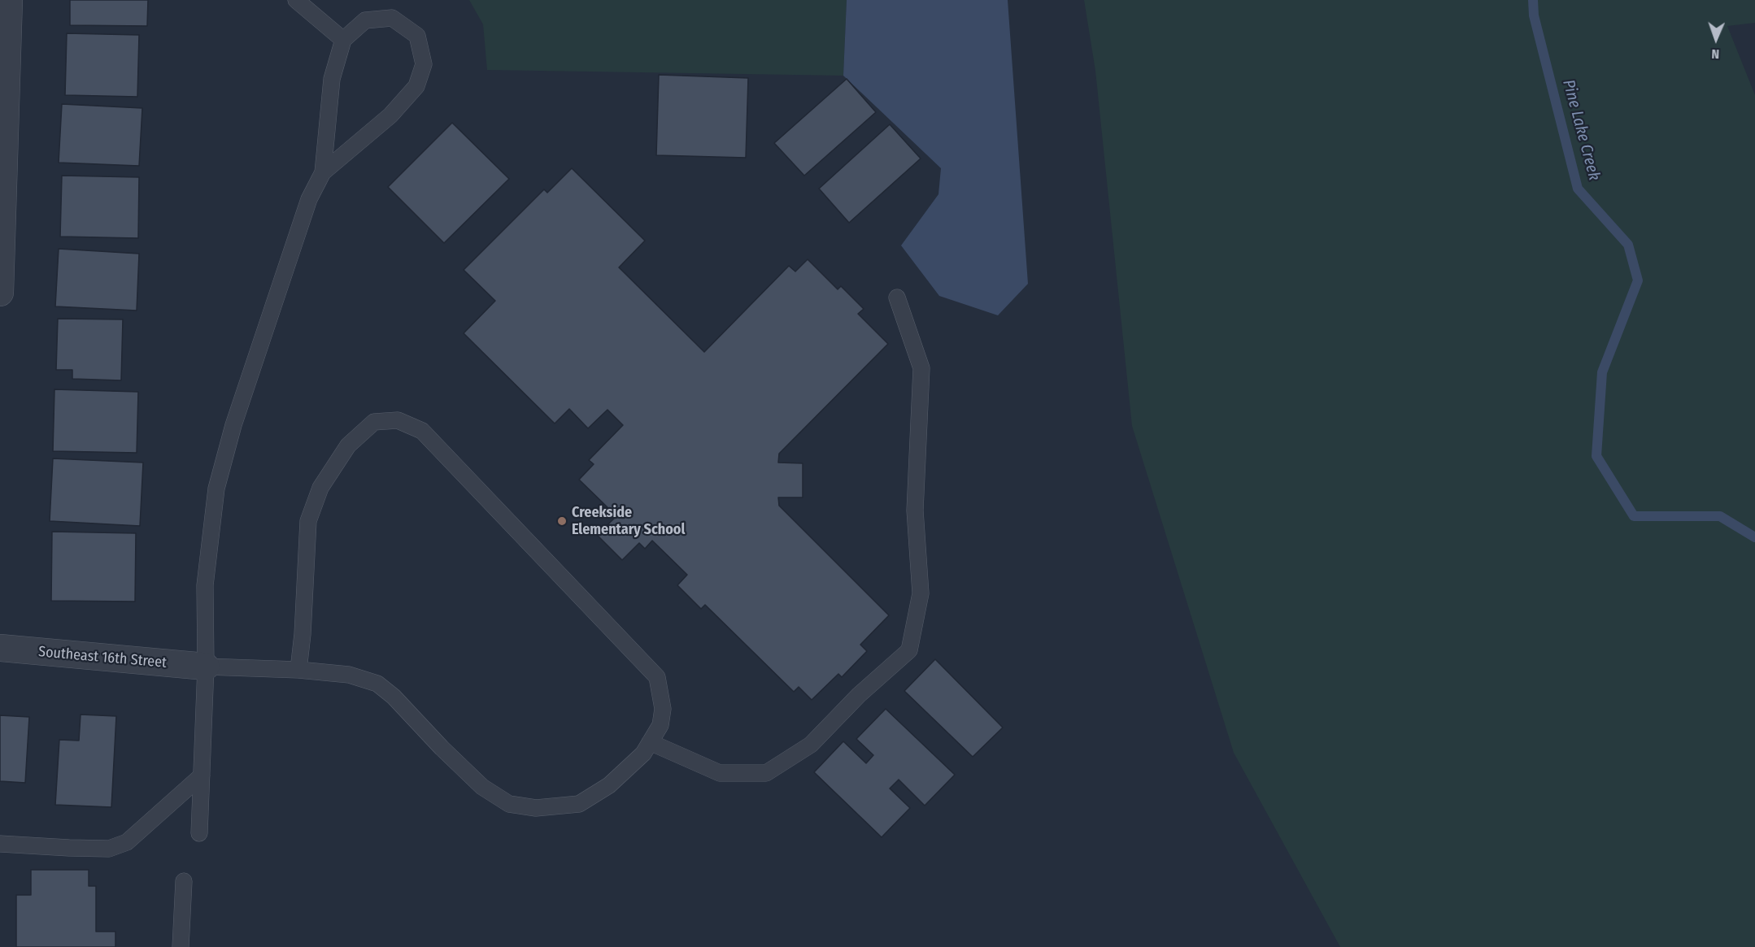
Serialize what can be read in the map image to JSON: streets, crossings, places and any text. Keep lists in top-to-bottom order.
{
  "streets": {
    "street": ["Southeast 16th Street"]
  },
  "water": ["Pine Lake Creek"],
  "places": ["Creekside Elementary School"],
  "north": "bottom"
}
